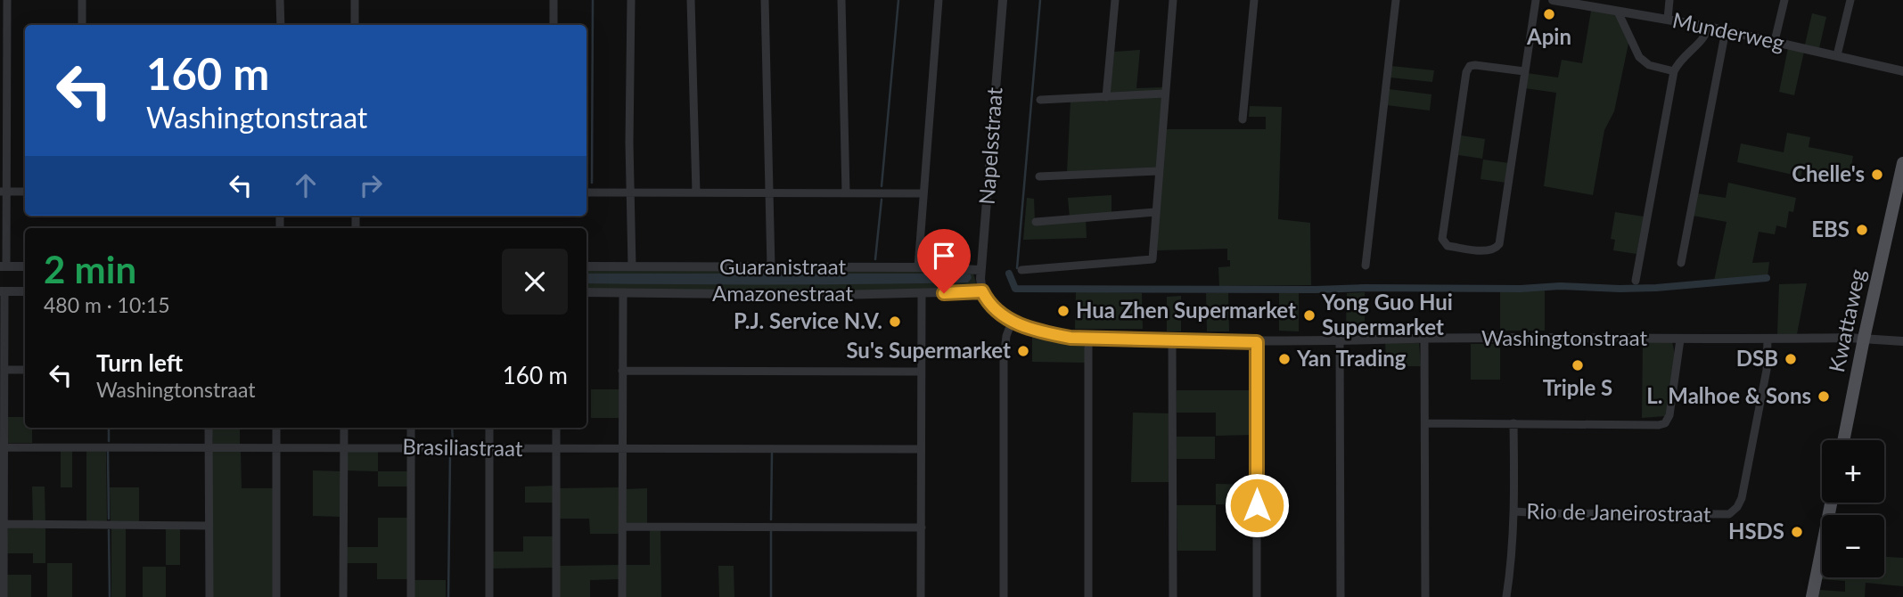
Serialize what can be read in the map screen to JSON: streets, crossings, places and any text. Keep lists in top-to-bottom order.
{
  "streets": {
    "main road": ["Kwattaweg"],
    "street": [
      "Munderweg",
      "Napelsstraat",
      "Guaranistraat",
      "Amazonestraat",
      "Washingtonstraat",
      "Brasiliastraat",
      "Rio de Janeirostraat"
    ]
  },
  "crossings": [
    ["Napelsstraat", "Guaranistraat"],
    ["Napelsstraat", "Amazonestraat"],
    ["Napelsstraat", "Washingtonstraat"],
    ["Amazonestraat", "Washingtonstraat"],
    ["Kwattaweg", "Washingtonstraat"],
    ["Washingtonstraat", "Rio de Janeirostraat"]
  ],
  "places": [
    "Apin",
    "Chelle's",
    "EBS",
    "Hua Zhen Supermarket",
    "Yong Guo Hui Supermarket",
    "P.J. Service N.V.",
    "Su's Supermarket",
    "Yan Trading",
    "DSB",
    "Triple S",
    "L. Malhoe & Sons",
    "HSDS"
  ],
  "page": {
    "turn": ["160 m", "Washingtonstraat"],
    "heading": ["2 min", "480 m · 10:15"],
    "list": [
      {
        "name": "Turn left",
        "note": "Washingtonstraat",
        "value": "160 m"
      }
    ],
    "map_buttons": ["+", "−"]
  }
}
